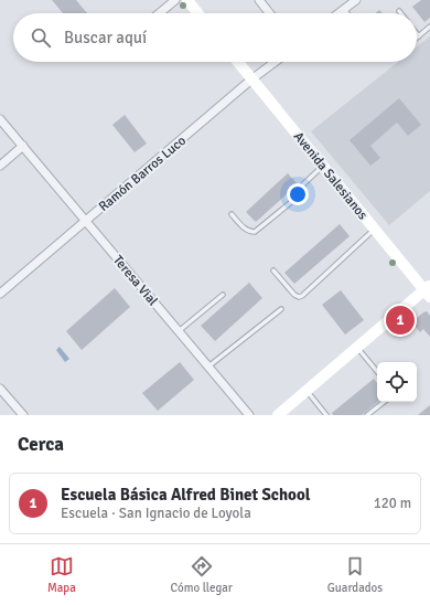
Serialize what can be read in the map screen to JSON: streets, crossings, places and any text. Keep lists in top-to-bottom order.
{
  "streets": {
    "main road": ["Avenida Salesianos"],
    "street": ["Ramón Barros Luco", "Teresa Vial"]
  },
  "crossings": [
    ["Ramón Barros Luco", "Avenida Salesianos"],
    ["Ramón Barros Luco", "Teresa Vial"]
  ],
  "page": {
    "search": "Buscar aquí",
    "pins": "1",
    "heading": "Cerca",
    "list": [
      {
        "mark": "1",
        "name": "Escuela Básica Alfred Binet School",
        "note": "Escuela · San Ignacio de Loyola",
        "value": "120 m"
      }
    ],
    "nav": ["Mapa", "Cómo llegar", "Guardados"]
  }
}
